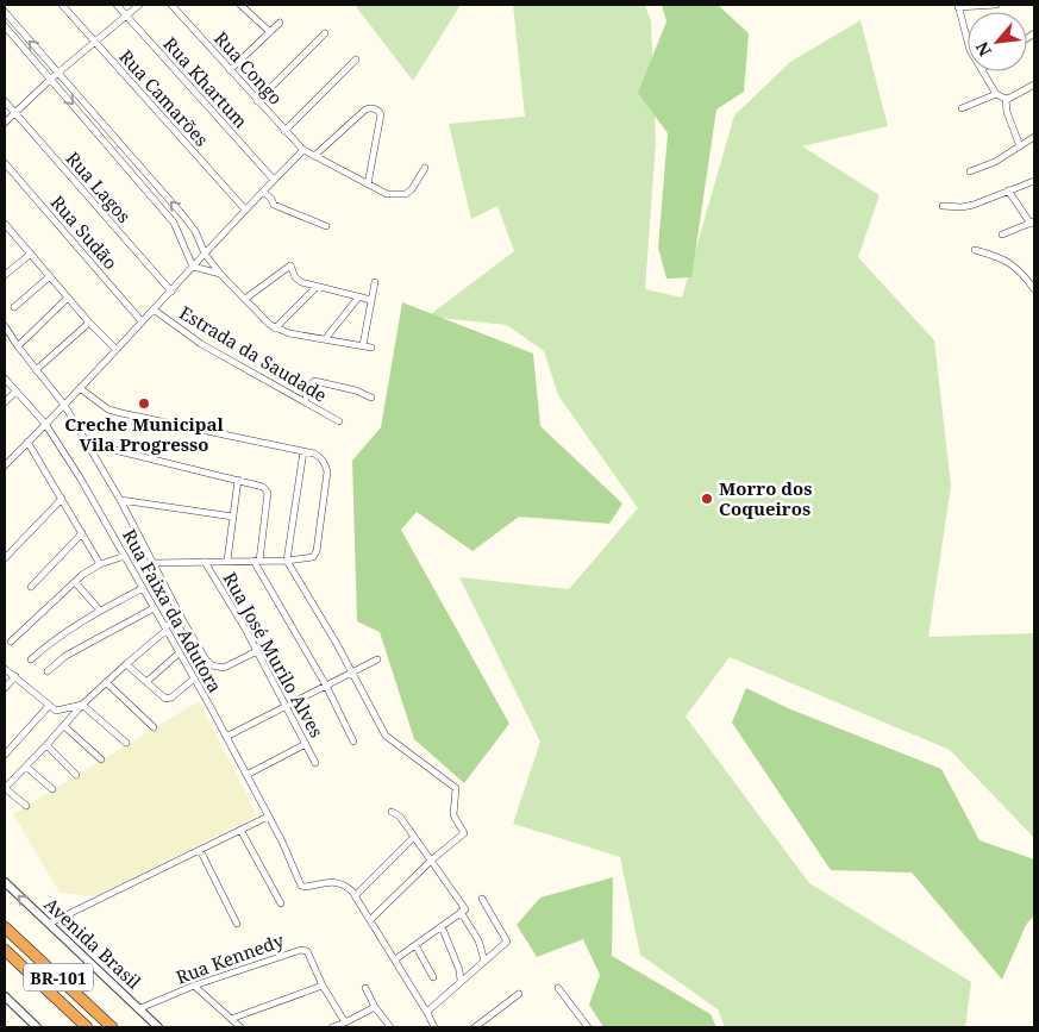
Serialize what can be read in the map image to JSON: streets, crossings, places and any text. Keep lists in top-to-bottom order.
{
  "streets": {
    "highway": ["BR-101"],
    "street": [
      "Rua Congo",
      "Rua Khartum",
      "Rua Camarões",
      "Rua Lagos",
      "Rua Sudão",
      "Estrada da Saudade",
      "Rua Faixa da Adutora",
      "Rua José Murilo Alves",
      "Avenida Brasil",
      "Rua Kennedy"
    ]
  },
  "crossings": [
    ["Rua Faixa da Adutora", "Rua José Murilo Alves"],
    ["Avenida Brasil", "Rua Kennedy"]
  ],
  "places": ["Creche Municipal Vila Progresso", "Morro dos Coqueiros"],
  "north": "bottom left"
}
